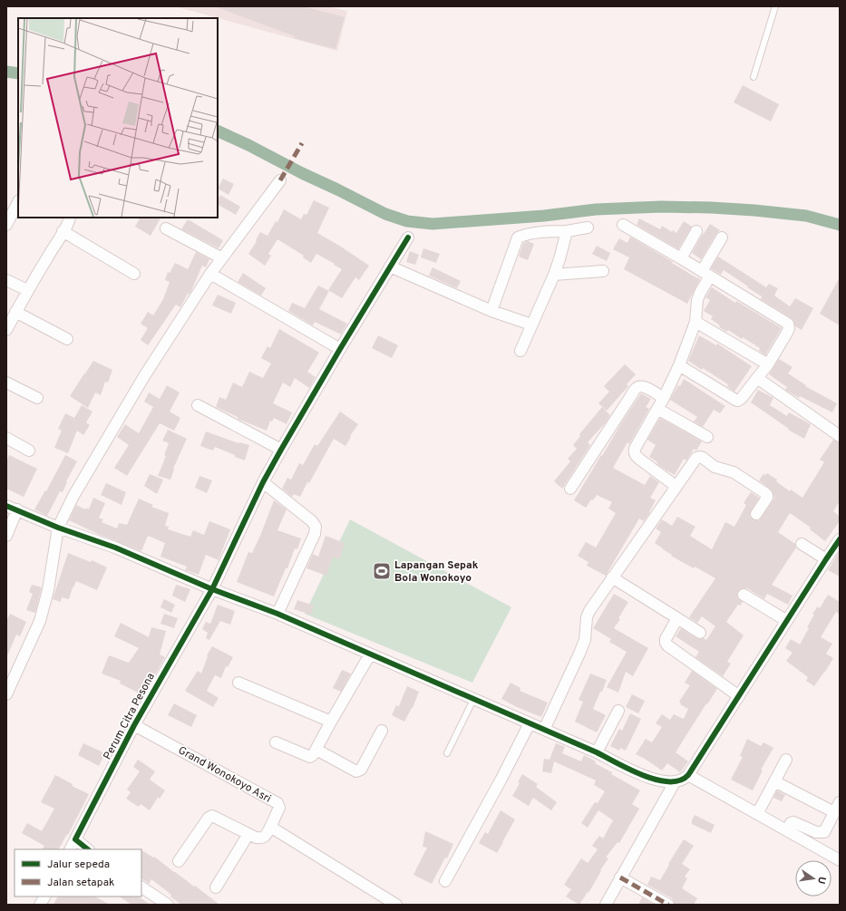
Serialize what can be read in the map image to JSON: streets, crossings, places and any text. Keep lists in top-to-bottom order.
{
  "streets": {
    "street": ["Perum Citra Pesona", "Grand Wonokoyo Asri"]
  },
  "crossings": [
    ["Perum Citra Pesona", "Grand Wonokoyo Asri"]
  ],
  "places": {
    "sports": ["Lapangan Sepak Bola Wonokoyo"]
  },
  "legend": ["Jalur sepeda", "Jalan setapak"],
  "north": "right"
}
